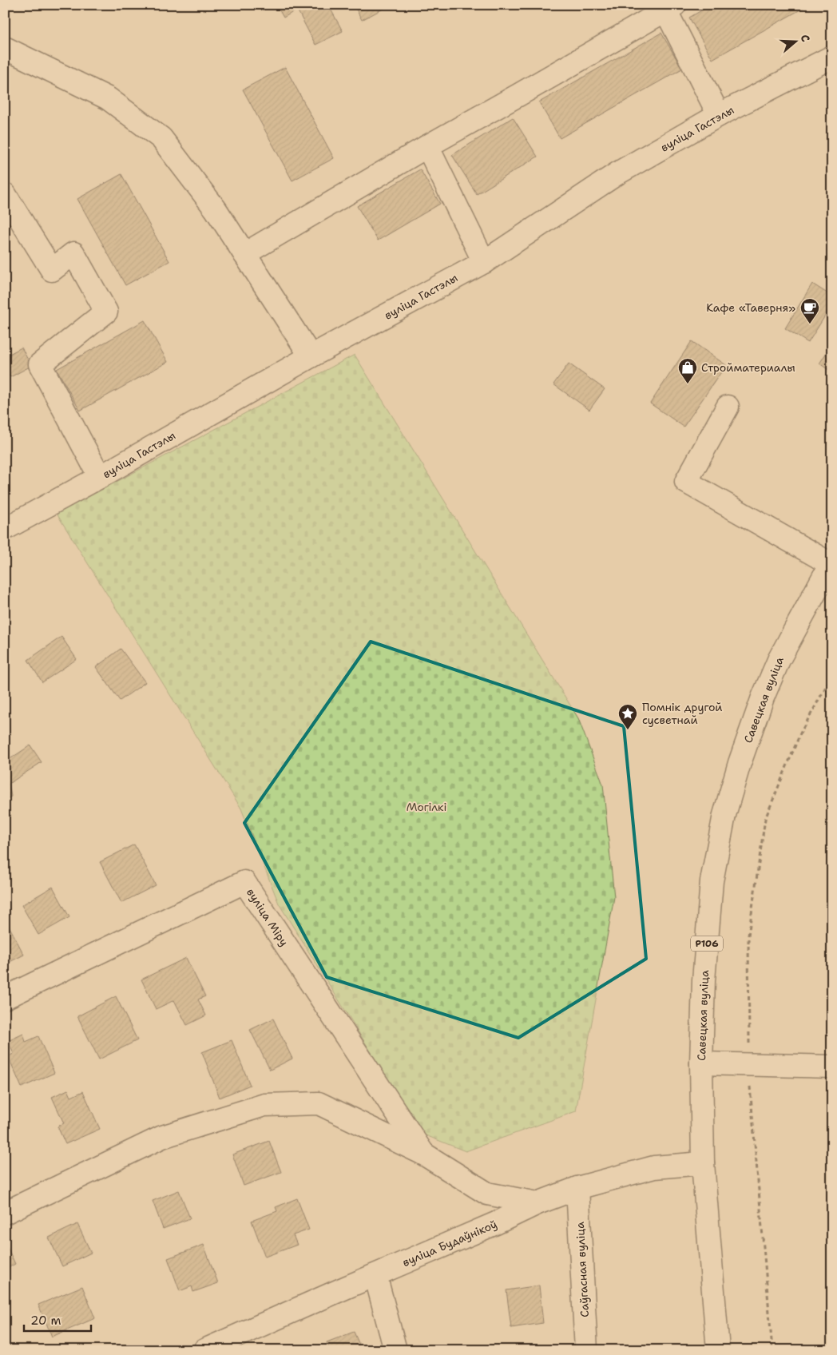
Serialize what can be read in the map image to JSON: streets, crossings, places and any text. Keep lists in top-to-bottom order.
{
  "streets": {
    "street": [
      "вуліца Гастэлы",
      "Савецкая вуліца",
      "вуліца Міру",
      "Р106",
      "вуліца Будаўнікоў",
      "Саўгасная вуліца"
    ]
  },
  "crossings": [
    ["Савецкая вуліца", "вуліца Будаўнікоў"],
    ["вуліца Будаўнікоў", "Саўгасная вуліца"]
  ],
  "parks": ["Могілкі"],
  "places": {
    "cafe": ["Кафе «Таверня»"],
    "shop": ["Стройматериалы"],
    "place": ["Помнік другой сусветнай"]
  },
  "scale_bar": "20 m",
  "north": "right"
}
